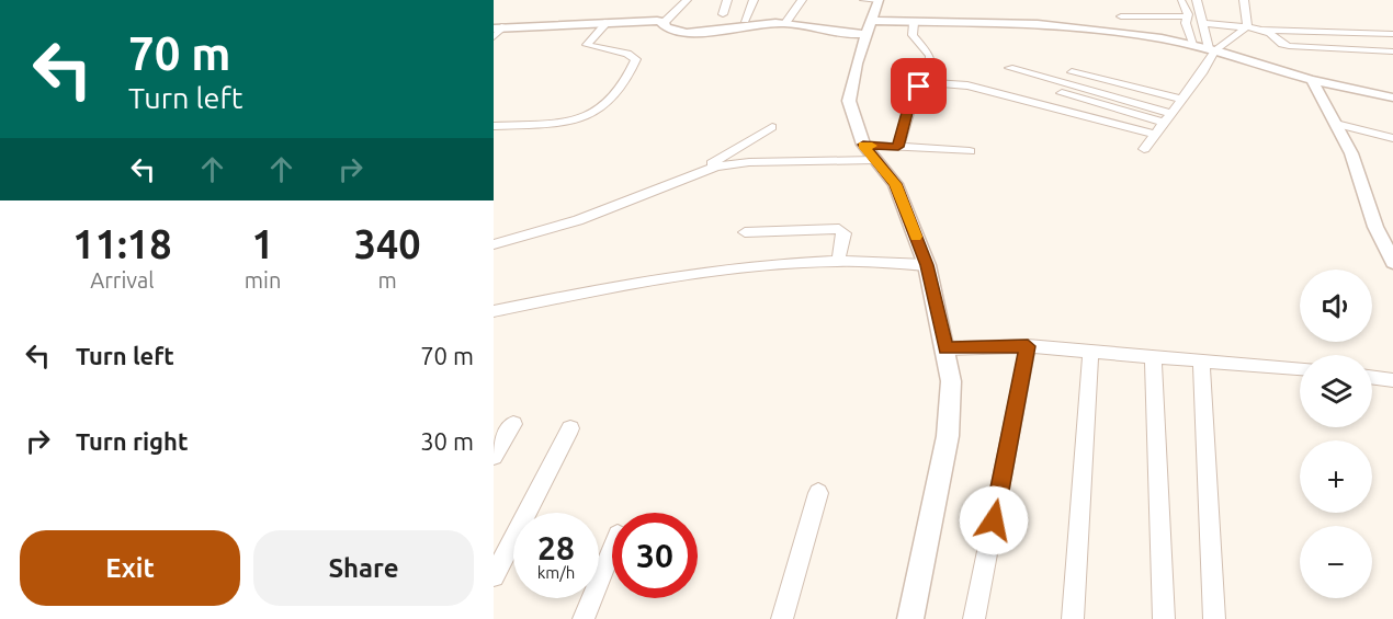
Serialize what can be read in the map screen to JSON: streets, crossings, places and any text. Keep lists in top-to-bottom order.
{
  "page": {
    "turn": ["70 m", "Turn left"],
    "eta": [
      "11:18",
      "Arrival",
      "1",
      "min",
      "340",
      "m"
    ],
    "map_buttons": ["+", "−"],
    "list": [
      {
        "name": "Turn left",
        "value": "70 m"
      },
      {
        "name": "Turn right",
        "value": "30 m"
      }
    ],
    "speed": "28 km/h",
    "limit": "30",
    "buttons": ["Exit", "Share"]
  }
}
